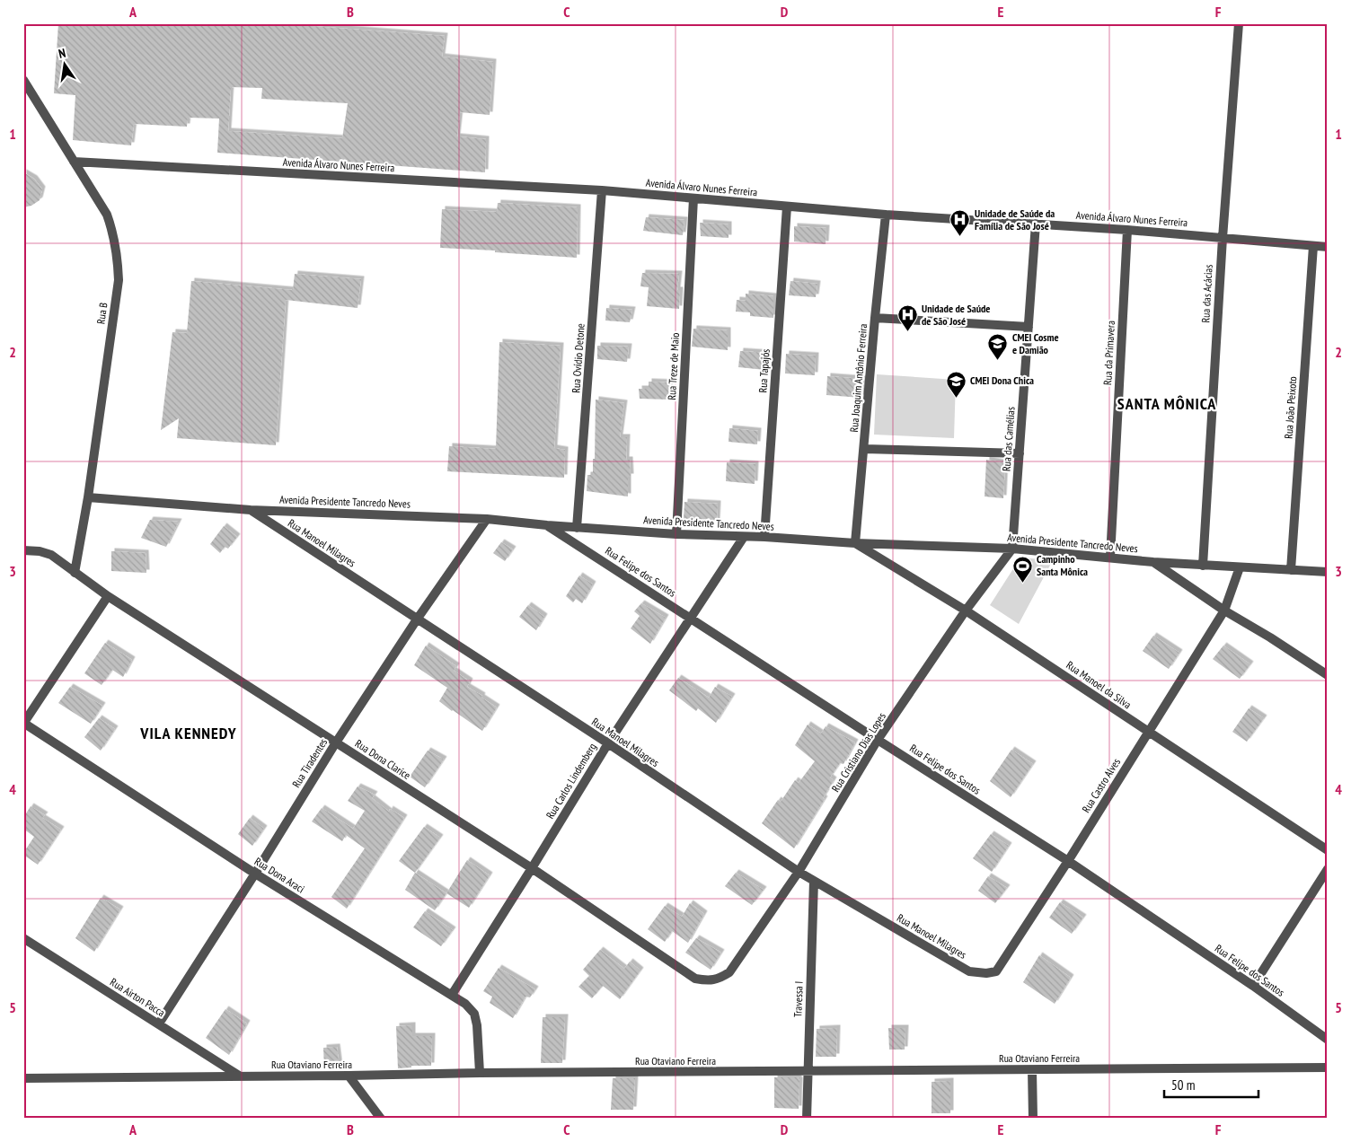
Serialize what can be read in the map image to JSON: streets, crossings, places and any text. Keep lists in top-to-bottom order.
{
  "streets": {
    "street": [
      "Avenida Álvaro Nunes Ferreira",
      "Rua das Acácias",
      "Rua B",
      "Rua da Primavera",
      "Rua Ovídio Detone",
      "Rua Treze de Maio",
      "Rua Tapajós",
      "Rua Joaquim Antônio Ferreira",
      "Rua João Peixoto",
      "Rua das Camélias",
      "Avenida Presidente Tancredo Neves",
      "Rua Manoel Milagres",
      "Rua Felipe dos Santos",
      "Rua Manoel da Silva",
      "Rua Cristiano Dias Lopes",
      "Rua Dona Clarice",
      "Rua Tiradentes",
      "Rua Carlos Lindemberg",
      "Rua Castro Alves",
      "Rua Dona Araci",
      "Rua Airton Pacca",
      "Travessa I",
      "Rua Otaviano Ferreira"
    ]
  },
  "crossings": [
    ["Avenida Álvaro Nunes Ferreira", "Rua das Acácias"],
    ["Avenida Álvaro Nunes Ferreira", "Rua B"],
    ["Avenida Álvaro Nunes Ferreira", "Rua da Primavera"],
    ["Avenida Álvaro Nunes Ferreira", "Rua Ovídio Detone"],
    ["Avenida Álvaro Nunes Ferreira", "Rua Treze de Maio"],
    ["Avenida Álvaro Nunes Ferreira", "Rua Tapajós"],
    ["Avenida Álvaro Nunes Ferreira", "Rua Joaquim Antônio Ferreira"],
    ["Avenida Álvaro Nunes Ferreira", "Rua João Peixoto"],
    ["Avenida Álvaro Nunes Ferreira", "Rua das Camélias"],
    ["Rua das Acácias", "Avenida Presidente Tancredo Neves"],
    ["Rua B", "Avenida Presidente Tancredo Neves"],
    ["Rua B", "Rua Dona Clarice"],
    ["Rua da Primavera", "Avenida Presidente Tancredo Neves"],
    ["Rua Ovídio Detone", "Avenida Presidente Tancredo Neves"],
    ["Rua Treze de Maio", "Avenida Presidente Tancredo Neves"],
    ["Rua Tapajós", "Avenida Presidente Tancredo Neves"],
    ["Rua Joaquim Antônio Ferreira", "Avenida Presidente Tancredo Neves"],
    ["Rua Joaquim Antônio Ferreira", "Rua Manoel da Silva"],
    ["Rua João Peixoto", "Avenida Presidente Tancredo Neves"],
    ["Rua das Camélias", "Avenida Presidente Tancredo Neves"],
    ["Rua das Camélias", "Rua Cristiano Dias Lopes"],
    ["Avenida Presidente Tancredo Neves", "Rua Manoel Milagres"],
    ["Avenida Presidente Tancredo Neves", "Rua Felipe dos Santos"],
    ["Avenida Presidente Tancredo Neves", "Rua Manoel da Silva"],
    ["Avenida Presidente Tancredo Neves", "Rua Cristiano Dias Lopes"],
    ["Avenida Presidente Tancredo Neves", "Rua Tiradentes"],
    ["Avenida Presidente Tancredo Neves", "Rua Carlos Lindemberg"],
    ["Avenida Presidente Tancredo Neves", "Rua Castro Alves"],
    ["Rua Manoel Milagres", "Rua Cristiano Dias Lopes"],
    ["Rua Manoel Milagres", "Rua Tiradentes"],
    ["Rua Manoel Milagres", "Rua Carlos Lindemberg"],
    ["Rua Manoel Milagres", "Rua Castro Alves"],
    ["Rua Manoel Milagres", "Travessa I"],
    ["Rua Felipe dos Santos", "Rua Cristiano Dias Lopes"],
    ["Rua Felipe dos Santos", "Rua Carlos Lindemberg"],
    ["Rua Felipe dos Santos", "Rua Castro Alves"],
    ["Rua Manoel da Silva", "Rua Cristiano Dias Lopes"],
    ["Rua Manoel da Silva", "Rua Castro Alves"],
    ["Rua Cristiano Dias Lopes", "Rua Dona Clarice"],
    ["Rua Dona Clarice", "Rua Tiradentes"],
    ["Rua Dona Clarice", "Rua Carlos Lindemberg"],
    ["Rua Tiradentes", "Rua Dona Araci"],
    ["Rua Tiradentes", "Rua Airton Pacca"],
    ["Rua Carlos Lindemberg", "Rua Dona Araci"],
    ["Rua Dona Araci", "Rua Otaviano Ferreira"],
    ["Rua Airton Pacca", "Rua Otaviano Ferreira"],
    ["Travessa I", "Rua Otaviano Ferreira"]
  ],
  "districts": ["SANTA MÔNICA", "VILA KENNEDY"],
  "places": {
    "hospital": ["Unidade de Saúde da Família de São José", "Unidade de Saúde de São José"],
    "school or university": ["CMEI Cosme e Damião", "CMEI Dona Chica"],
    "sports": ["Campinho Santa Mônica"]
  },
  "scale_bar": "50 m",
  "north": "top",
  "grid": {
    "columns": [
      "A",
      "B",
      "C",
      "D",
      "E",
      "F"
    ],
    "rows": [
      "1",
      "2",
      "3",
      "4",
      "5"
    ]
  }
}
